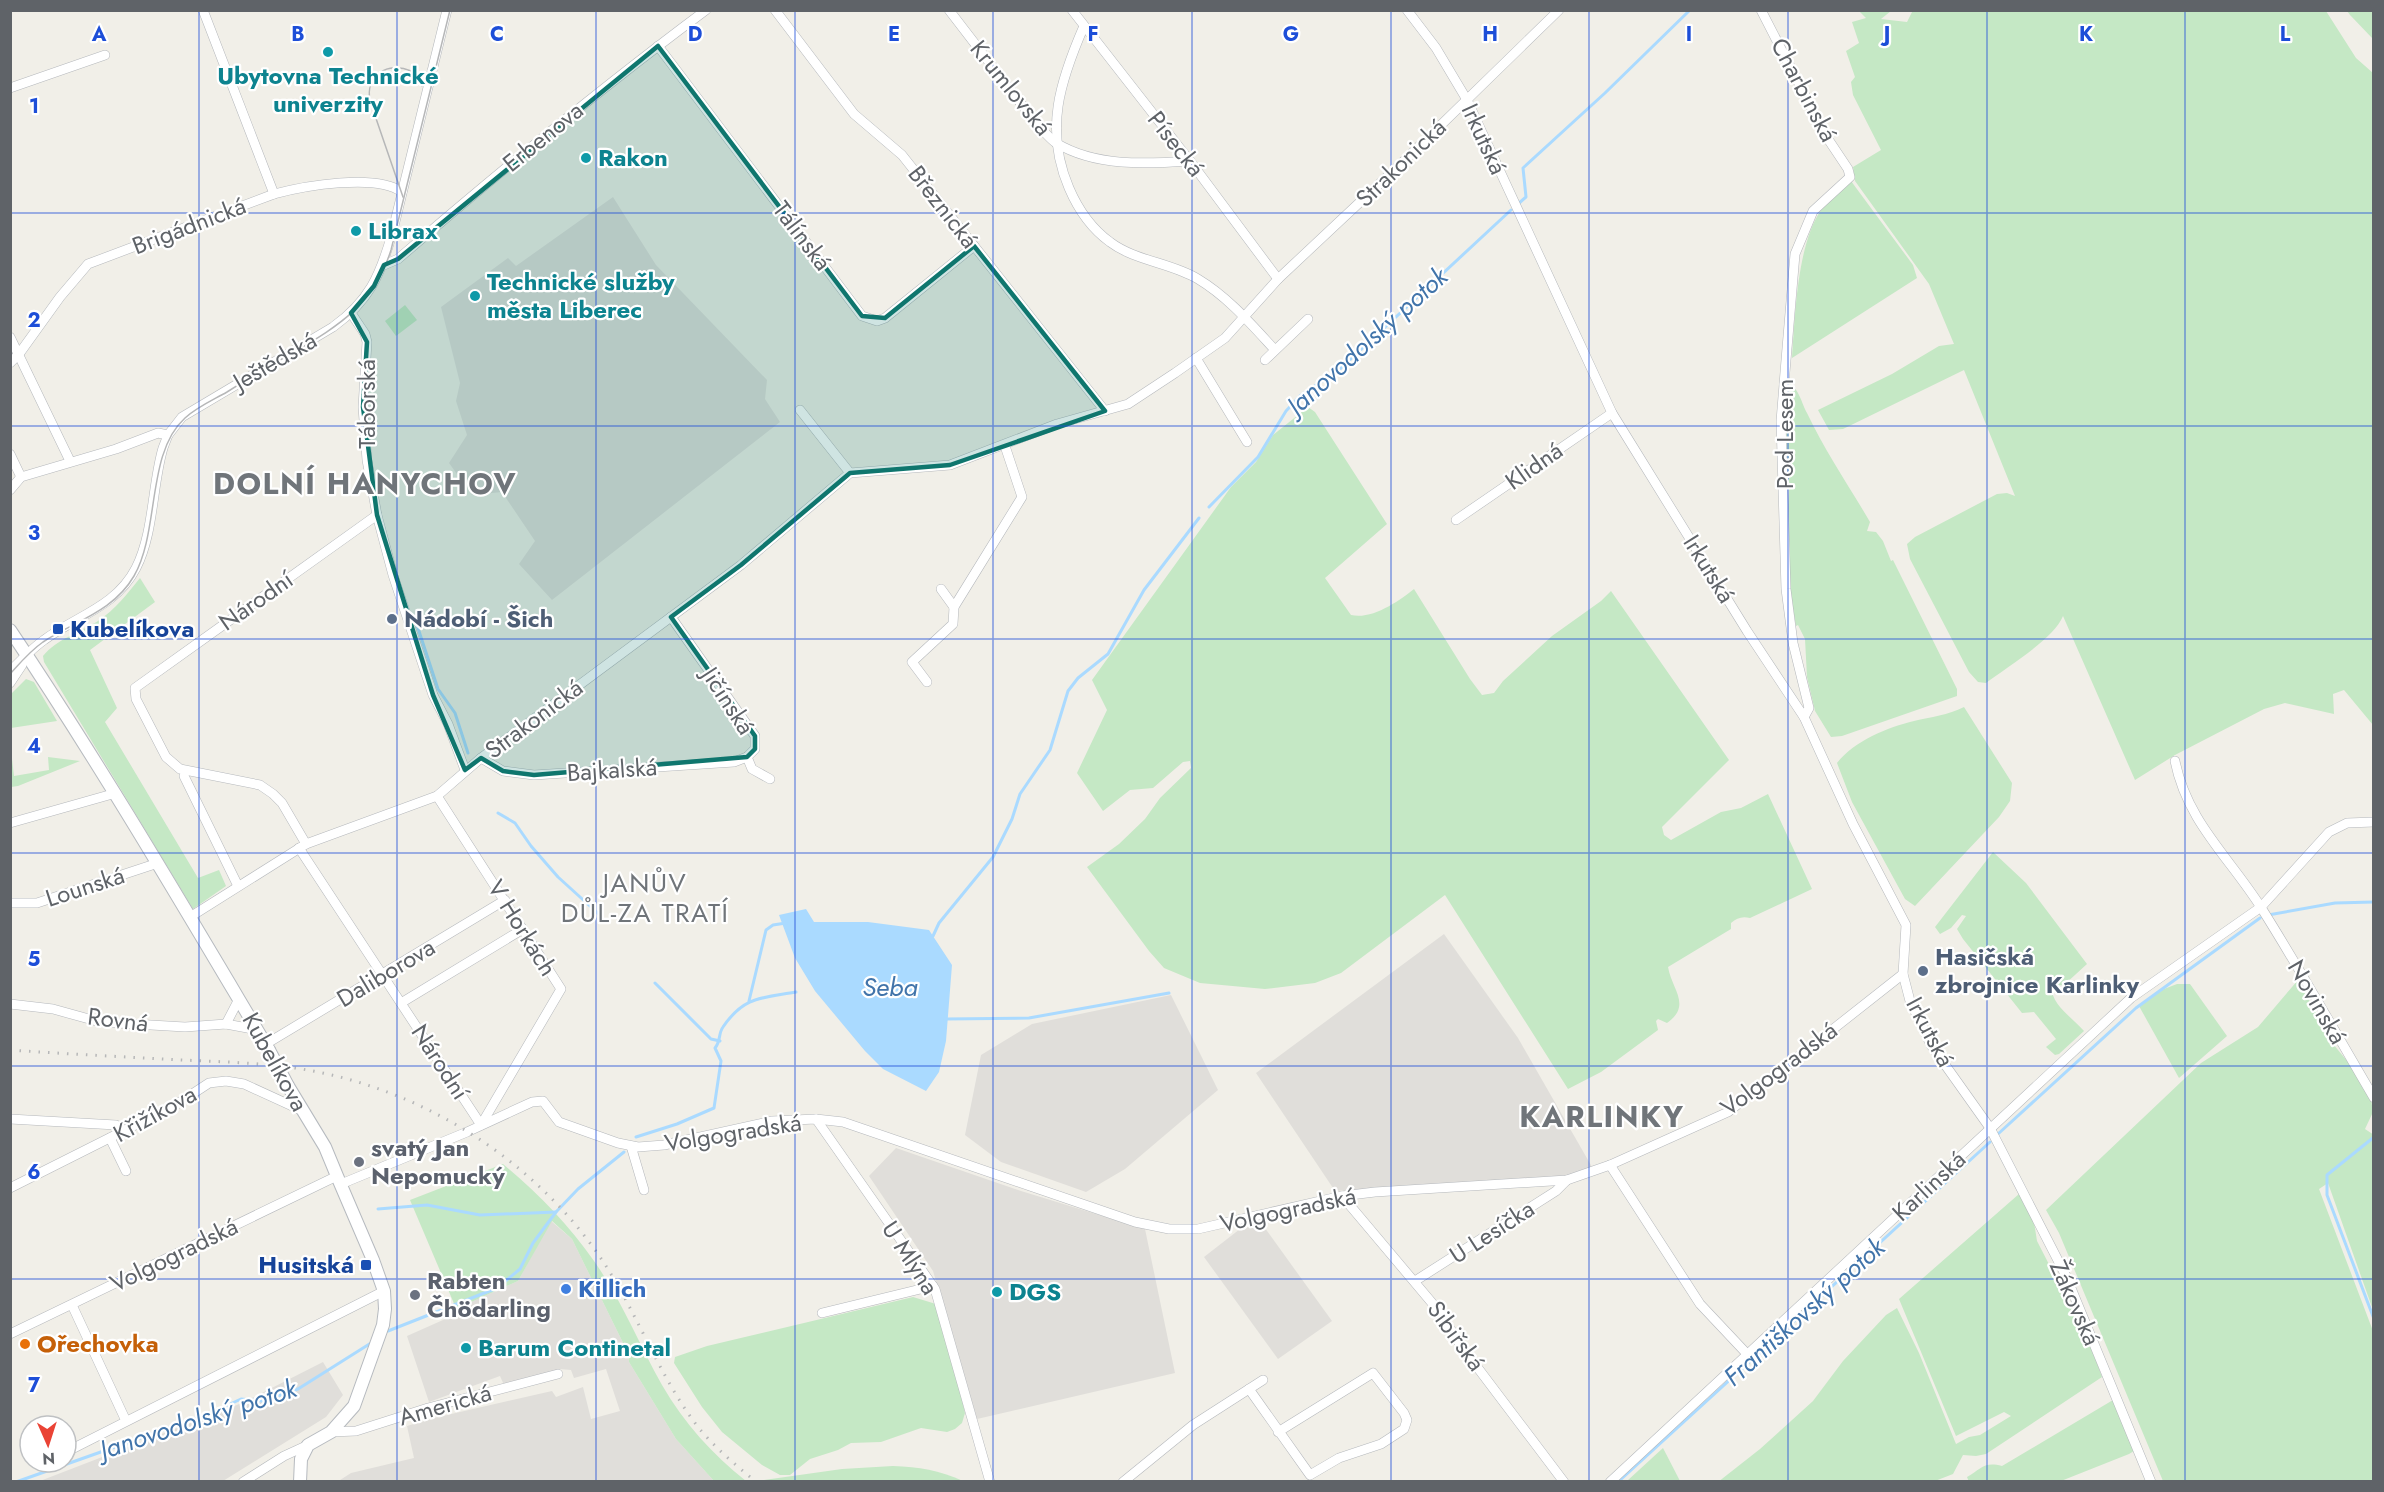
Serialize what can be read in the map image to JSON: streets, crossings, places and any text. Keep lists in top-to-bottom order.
{
  "streets": {
    "street": [
      "Krumlovská",
      "Charbinská",
      "Erbenova",
      "Irkutská",
      "Písecká",
      "Strakonická",
      "Březnická",
      "Brigádnická",
      "Tálínská",
      "Ještědská",
      "Táborská",
      "Pod Lesem",
      "Klidná",
      "Národní",
      "Jičínská",
      "Bajkalská",
      "Lounská",
      "V Horkách",
      "Daliborova",
      "Novinská",
      "Rovná",
      "Kubelíkova",
      "Volgogradská",
      "Křižíkova",
      "Karlinská",
      "U Lesíčka",
      "U Mlýna",
      "Žákovská",
      "Sibiřská",
      "Americká"
    ]
  },
  "crossings": [
    ["Krumlovská", "Písecká"],
    ["Charbinská", "Pod Lesem"],
    ["Erbenova", "Tálínská"],
    ["Erbenova", "Ještědská"],
    ["Irkutská", "Strakonická"],
    ["Irkutská", "Pod Lesem"],
    ["Irkutská", "Klidná"],
    ["Irkutská", "Volgogradská"],
    ["Irkutská", "Karlinská"],
    ["Irkutská", "Žákovská"],
    ["Písecká", "Strakonická"],
    ["Strakonická", "Březnická"],
    ["Strakonická", "Táborská"],
    ["Strakonická", "Národní"],
    ["Strakonická", "Jičínská"],
    ["Strakonická", "Bajkalská"],
    ["Strakonická", "V Horkách"],
    ["Strakonická", "Kubelíkova"],
    ["Březnická", "Tálínská"],
    ["Brigádnická", "Ještědská"],
    ["Ještědská", "Táborská"],
    ["Ještědská", "Kubelíkova"],
    ["Táborská", "Národní"],
    ["Národní", "V Horkách"],
    ["Národní", "Daliborova"],
    ["Národní", "Volgogradská"],
    ["Jičínská", "Bajkalská"],
    ["Lounská", "Kubelíkova"],
    ["V Horkách", "Daliborova"],
    ["V Horkách", "Volgogradská"],
    ["Daliborova", "Kubelíkova"],
    ["Novinská", "Karlinská"],
    ["Rovná", "Kubelíkova"],
    ["Kubelíkova", "Volgogradská"],
    ["Kubelíkova", "Křižíkova"],
    ["Kubelíkova", "Americká"],
    ["Volgogradská", "U Lesíčka"],
    ["Volgogradská", "U Mlýna"],
    ["Volgogradská", "Sibiřská"],
    ["Karlinská", "Žákovská"],
    ["U Lesíčka", "Sibiřská"]
  ],
  "districts": ["DOLNÍ HANYCHOV", "JANŮV DŮL-ZA TRATÍ", "KARLINKY"],
  "water": ["Janovodolský potok", "Seba", "Františkovský potok"],
  "places": {
    "other": [
      "Ubytovna Technické univerzity",
      "Rakon",
      "Librax",
      "Technické služby města Liberec",
      "Nádobí - Šich",
      "Hasičská zbrojnice Karlinky",
      "svatý Jan Nepomucký",
      "Killich",
      "DGS",
      "Rabten Čhödarling",
      "Ořechovka",
      "Barum Continetal"
    ],
    "transit": ["Kubelíkova", "Husitská"]
  },
  "north": "bottom",
  "grid": {
    "columns": [
      "A",
      "B",
      "C",
      "D",
      "E",
      "F",
      "G",
      "H",
      "I",
      "J",
      "K",
      "L"
    ],
    "rows": [
      "1",
      "2",
      "3",
      "4",
      "5",
      "6",
      "7"
    ]
  }
}
